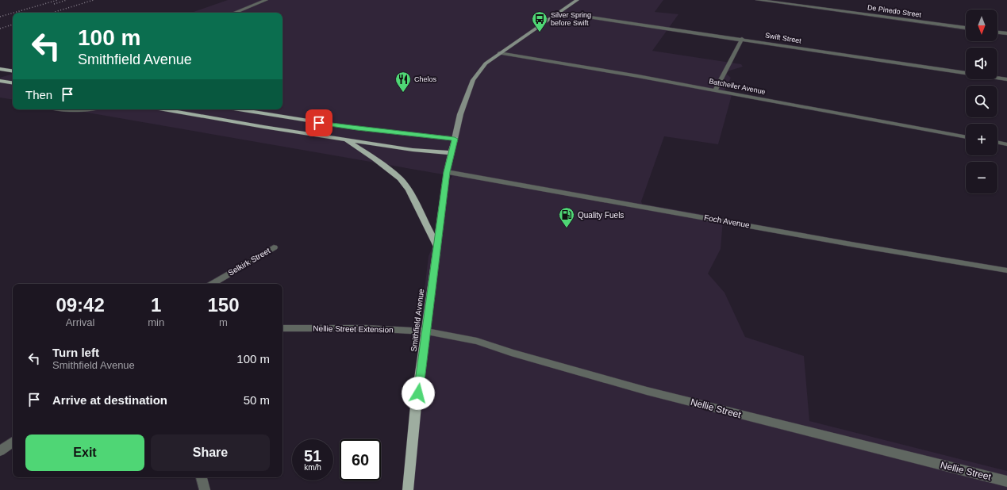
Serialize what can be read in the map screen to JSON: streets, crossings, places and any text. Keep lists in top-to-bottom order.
{
  "streets": {
    "main road": ["Smithfield Avenue"],
    "street": [
      "De Pinedo Street",
      "Swift Street",
      "Batcheller Avenue",
      "Foch Avenue",
      "Selkirk Street",
      "Nellie Street Extension",
      "Nellie Street"
    ]
  },
  "crossings": [
    ["Foch Avenue", "Smithfield Avenue"],
    ["Smithfield Avenue", "Nellie Street Extension"],
    ["Smithfield Avenue", "Nellie Street"],
    ["Nellie Street Extension", "Nellie Street"]
  ],
  "places": {
    "bus stop": ["Silver Spring before Swift"],
    "restaurant": ["Chelos"],
    "fuel station": ["Quality Fuels"]
  },
  "north": "bottom",
  "page": {
    "map_buttons": ["+", "−"],
    "turn": ["100 m", "Smithfield Avenue"],
    "then": "Then",
    "eta": [
      "09:42",
      "Arrival",
      "1",
      "min",
      "150",
      "m"
    ],
    "list": [
      {
        "name": "Turn left",
        "note": "Smithfield Avenue",
        "value": "100 m"
      },
      {
        "name": "Arrive at destination",
        "value": "50 m"
      }
    ],
    "buttons": ["Exit", "Share"],
    "speed": "51 km/h",
    "limit": "60"
  }
}
